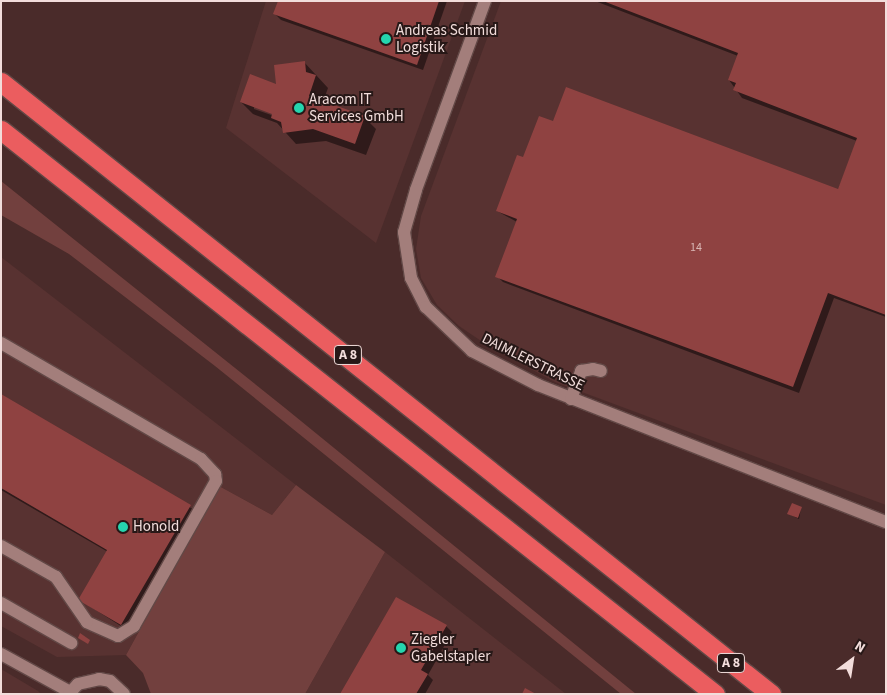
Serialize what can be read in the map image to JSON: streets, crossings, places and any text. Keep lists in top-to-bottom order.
{
  "streets": {
    "highway": ["A 8"],
    "street": ["DAIMLERSTRASSE"]
  },
  "places": [
    "Andreas Schmid Logistik",
    "Aracom IT Services GmbH",
    "Honold",
    "Ziegler Gabelstapler"
  ],
  "house_numbers": ["14"],
  "north": "top right"
}
